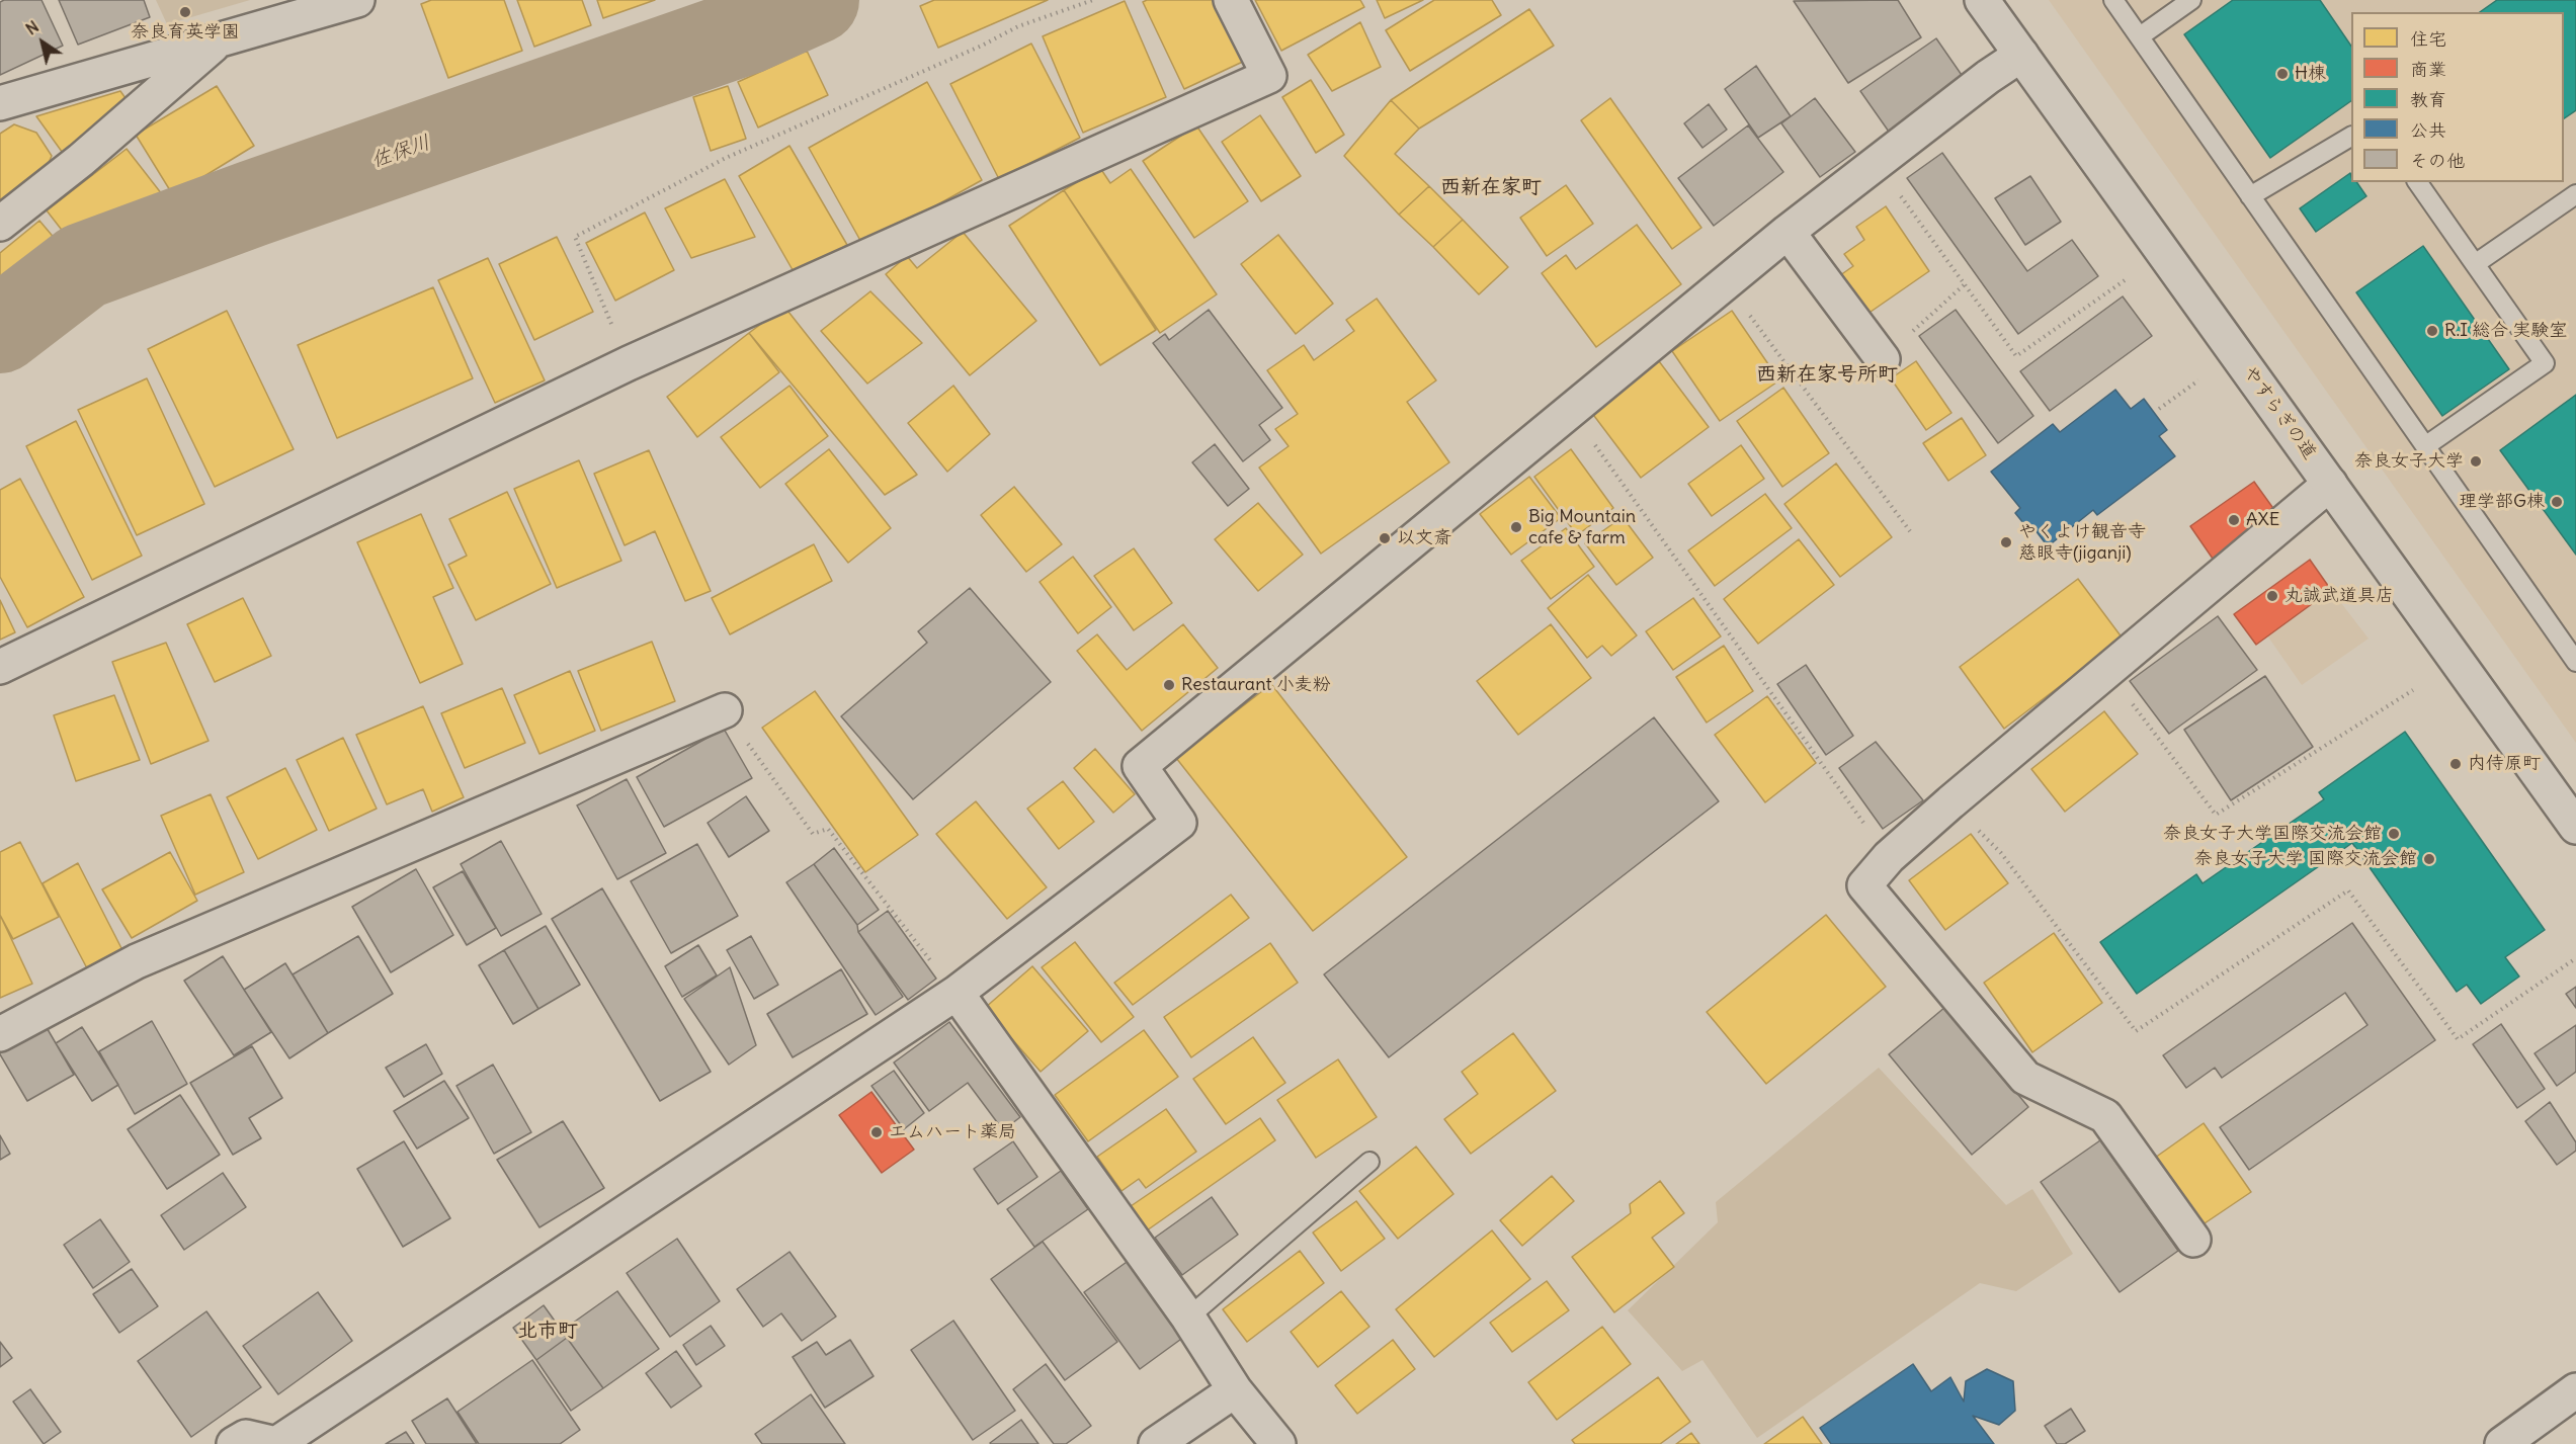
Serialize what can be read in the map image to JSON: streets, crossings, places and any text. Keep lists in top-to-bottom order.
{
  "streets": {
    "street": ["やすらぎの道"]
  },
  "districts": ["西新在家町", "西新在家号所町", "北市町"],
  "water": ["佐保川"],
  "places": [
    "奈良育英学園",
    "H棟",
    "R.I 総合 実験室",
    "奈良女子大学",
    "理学部G棟",
    "AXE",
    "Big Mountain cafe & farm",
    "以文斎",
    "やくよけ観音寺 慈眼寺(jiganji)",
    "丸誠武道具店",
    "Restaurant 小麦粉",
    "内侍原町",
    "奈良女子大学国際交流会館",
    "奈良女子大学 国際交流会館",
    "エムハート薬局"
  ],
  "legend": [
    "住宅",
    "商業",
    "教育",
    "公共",
    "その他"
  ],
  "north": "top left"
}
